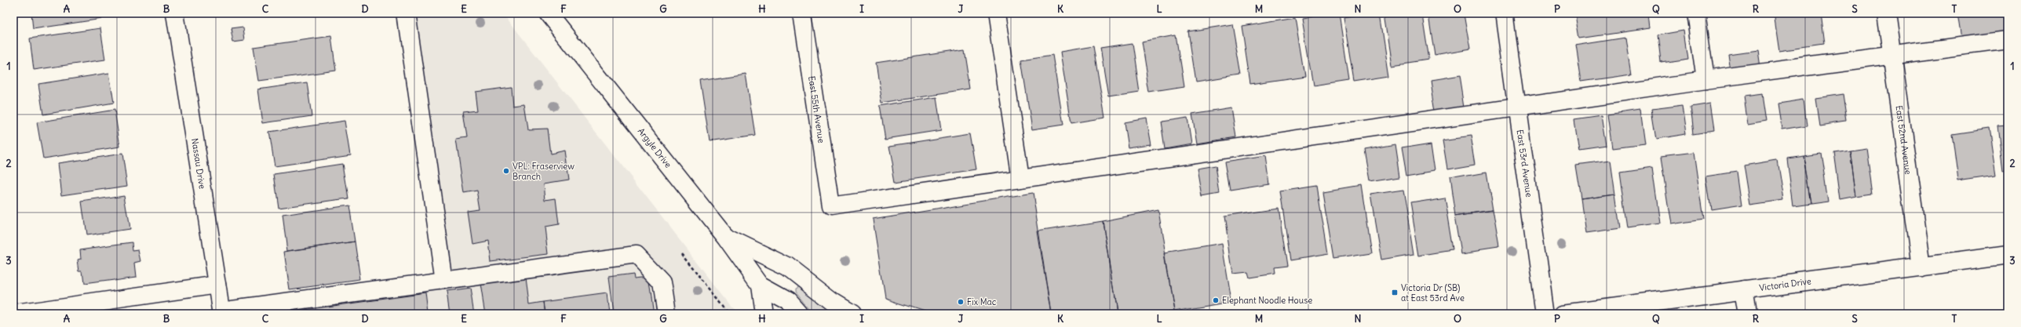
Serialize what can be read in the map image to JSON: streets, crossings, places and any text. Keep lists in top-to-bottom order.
{
  "streets": {
    "street": [
      "East 55th Avenue",
      "East 52nd Avenue",
      "Argyle Drive",
      "Nassau Drive",
      "East 53rd Avenue",
      "Victoria Drive"
    ]
  },
  "crossings": [
    ["East 52nd Avenue", "Victoria Drive"]
  ],
  "places": {
    "other": ["VPL: Fraserview Branch", "Elephant Noodle House", "Fix Mac"],
    "transit": ["Victoria Dr (SB) at East 53rd Ave"]
  },
  "grid": {
    "columns": [
      "A",
      "B",
      "C",
      "D",
      "E",
      "F",
      "G",
      "H",
      "I",
      "J",
      "K",
      "L",
      "M",
      "N",
      "O",
      "P",
      "Q",
      "R",
      "S",
      "T"
    ],
    "rows": ["1", "2", "3"]
  }
}
